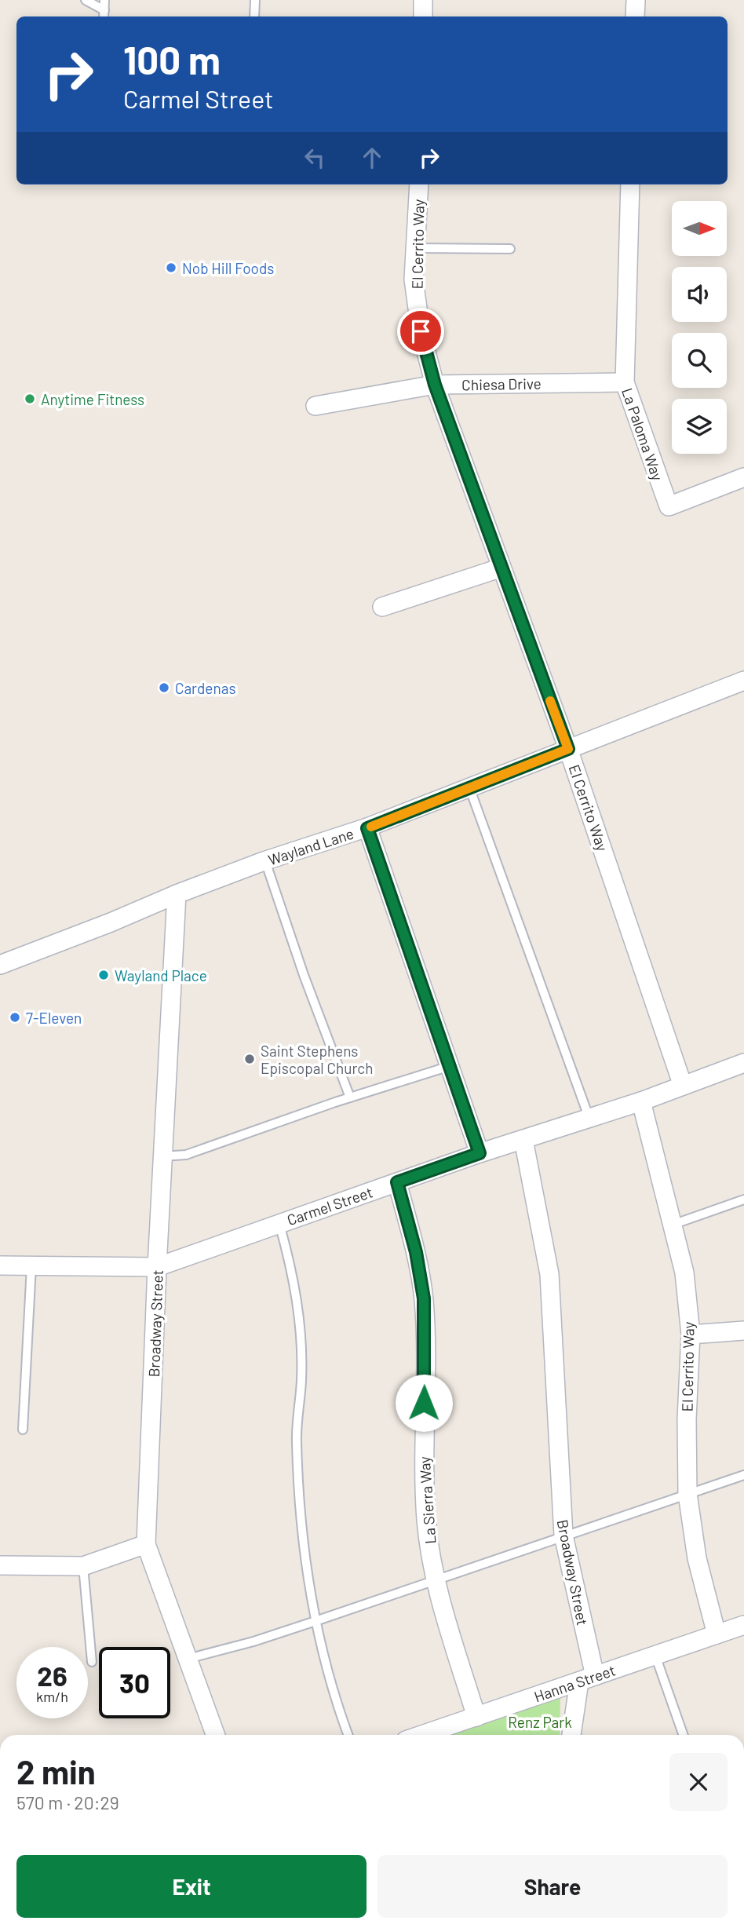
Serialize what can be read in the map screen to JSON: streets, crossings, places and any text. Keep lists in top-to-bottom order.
{
  "streets": {
    "street": [
      "El Cerrito Way",
      "Chiesa Drive",
      "La Paloma Way",
      "Wayland Lane",
      "Carmel Street",
      "Broadway Street",
      "La Sierra Way",
      "Hanna Street"
    ]
  },
  "crossings": [
    ["El Cerrito Way", "Chiesa Drive"],
    ["El Cerrito Way", "Wayland Lane"],
    ["El Cerrito Way", "Carmel Street"],
    ["El Cerrito Way", "Hanna Street"],
    ["Chiesa Drive", "La Paloma Way"],
    ["Wayland Lane", "Broadway Street"],
    ["Carmel Street", "Broadway Street"],
    ["Carmel Street", "La Sierra Way"],
    ["Broadway Street", "Hanna Street"],
    ["La Sierra Way", "Hanna Street"]
  ],
  "parks": ["Renz Park"],
  "places": [
    "Nob Hill Foods",
    "Anytime Fitness",
    "Cardenas",
    "Wayland Place",
    "7-Eleven",
    "Saint Stephens Episcopal Church"
  ],
  "north": "right",
  "page": {
    "turn": ["100 m", "Carmel Street"],
    "speed": "26 km/h",
    "limit": "30",
    "heading": ["2 min", "570 m · 20:29"],
    "buttons": ["Exit", "Share"]
  }
}
